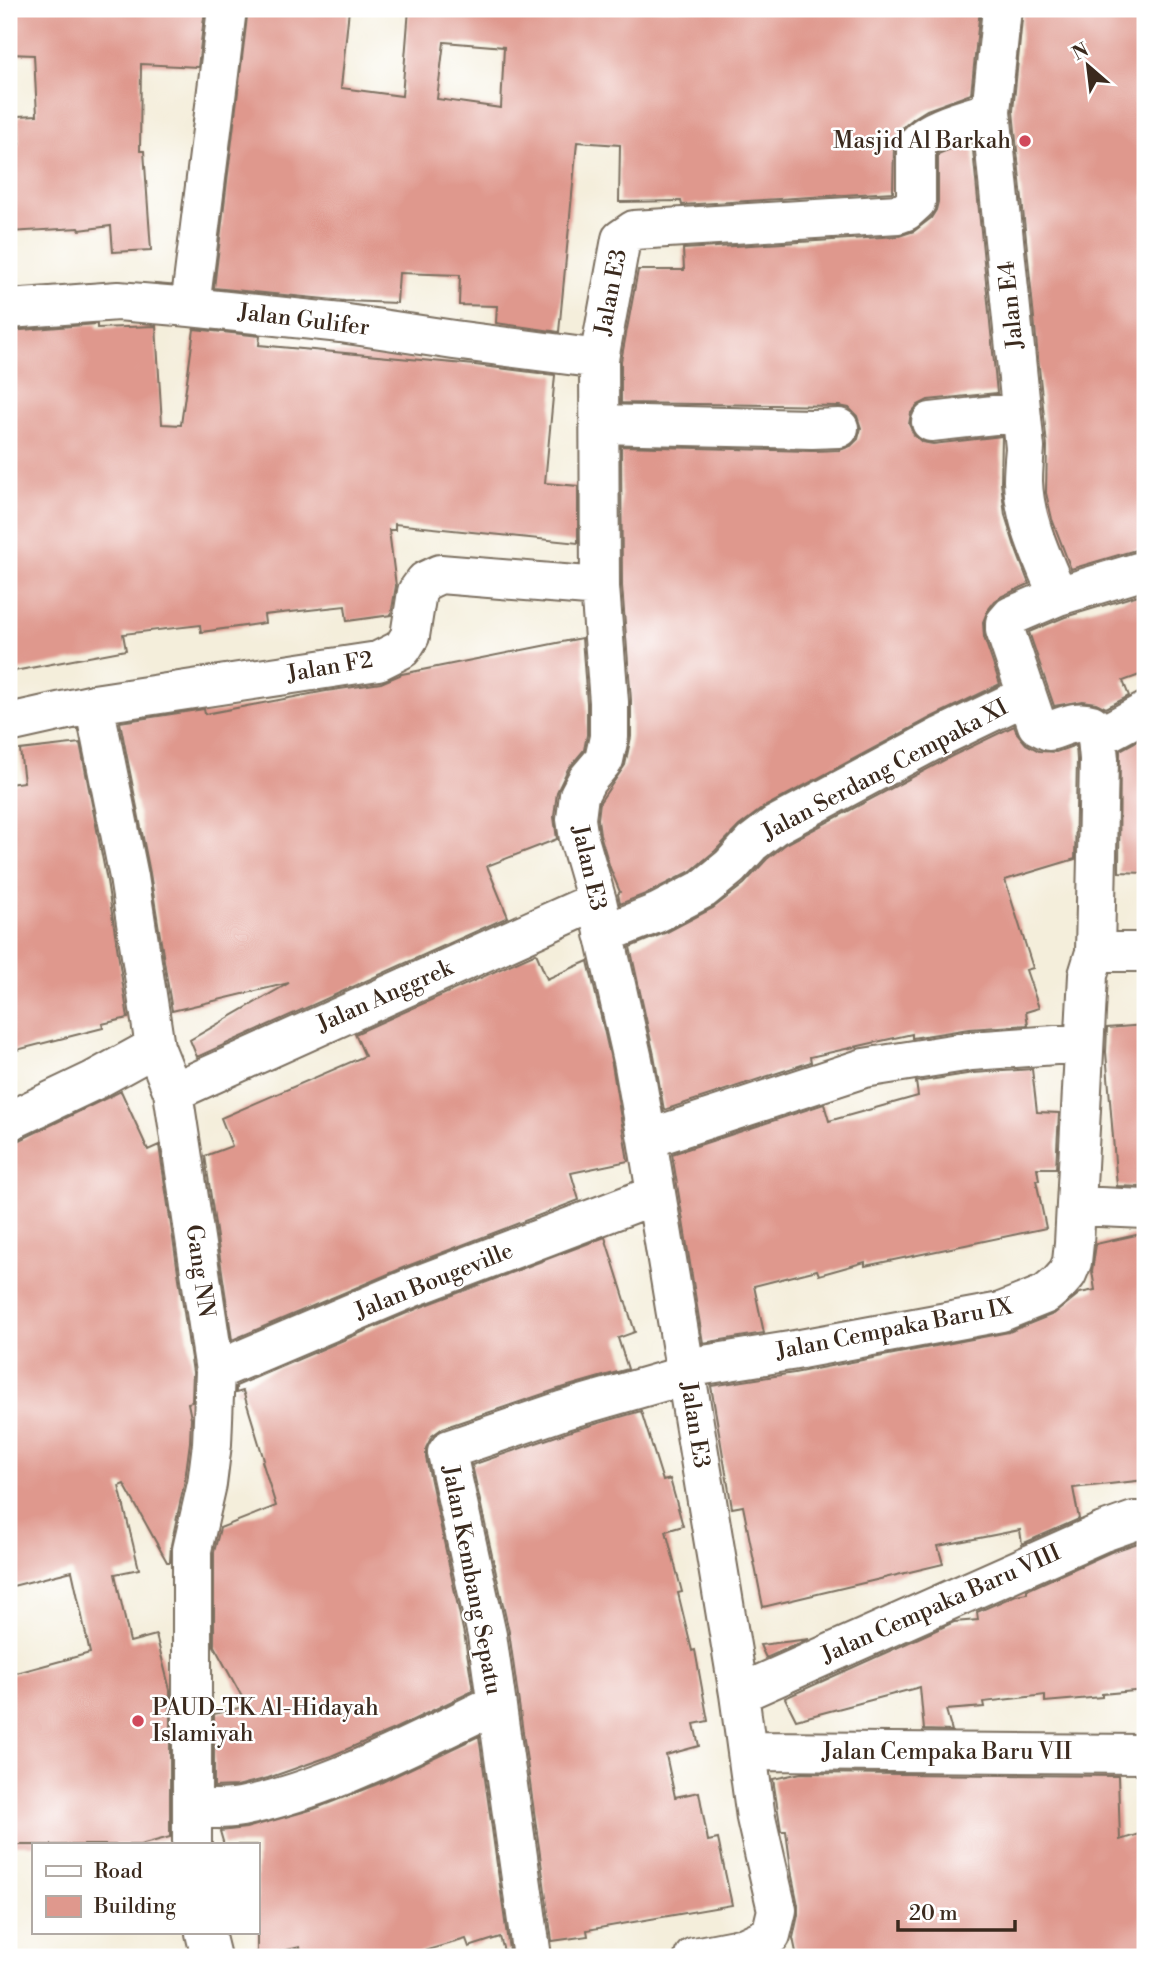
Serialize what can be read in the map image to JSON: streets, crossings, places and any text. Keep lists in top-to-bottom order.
{
  "streets": {
    "street": [
      "Jalan E3",
      "Jalan E4",
      "Jalan Gulifer",
      "Jalan F2",
      "Jalan Serdang Cempaka XI",
      "Jalan Anggrek",
      "Gang NN",
      "Jalan Bougeville",
      "Jalan Cempaka Baru IX",
      "Jalan Kembang Sepatu",
      "Jalan Cempaka Baru VIII",
      "Jalan Cempaka Baru VII"
    ]
  },
  "crossings": [
    ["Jalan E3", "Jalan E4"],
    ["Jalan E3", "Jalan Gulifer"],
    ["Jalan E3", "Jalan F2"],
    ["Jalan E3", "Jalan Serdang Cempaka XI"],
    ["Jalan E3", "Jalan Anggrek"],
    ["Jalan E3", "Jalan Bougeville"],
    ["Jalan E3", "Jalan Cempaka Baru IX"],
    ["Jalan E3", "Jalan Kembang Sepatu"],
    ["Jalan E3", "Jalan Cempaka Baru VIII"],
    ["Jalan E3", "Jalan Cempaka Baru VII"],
    ["Jalan E4", "Jalan Serdang Cempaka XI"],
    ["Jalan F2", "Gang NN"],
    ["Jalan Serdang Cempaka XI", "Jalan Anggrek"],
    ["Jalan Anggrek", "Gang NN"],
    ["Gang NN", "Jalan Bougeville"],
    ["Jalan Cempaka Baru IX", "Jalan Kembang Sepatu"]
  ],
  "places": ["Masjid Al Barkah", "PAUD-TK Al-Hidayah Islamiyah"],
  "legend": ["Road", "Building"],
  "scale_bar": "20 m",
  "north": "top left"
}
